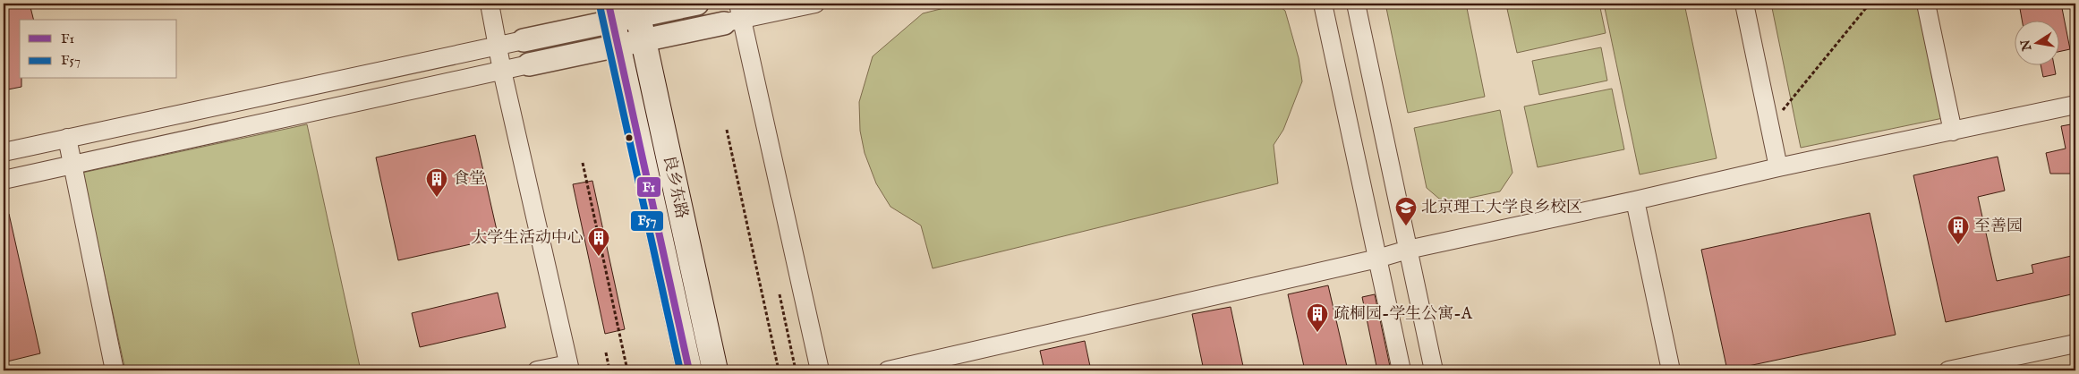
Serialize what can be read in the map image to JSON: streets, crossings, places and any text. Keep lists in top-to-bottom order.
{
  "streets": {
    "main road": ["良乡东路"]
  },
  "places": {
    "building": [
      "食堂",
      "至善园",
      "大学生活动中心",
      "疏桐园-学生公寓-A"
    ],
    "school or university": ["北京理工大学良乡校区"]
  },
  "lines": ["transit line F1", "transit line F57"],
  "legend": ["F1", "F57"],
  "north": "left"
}
